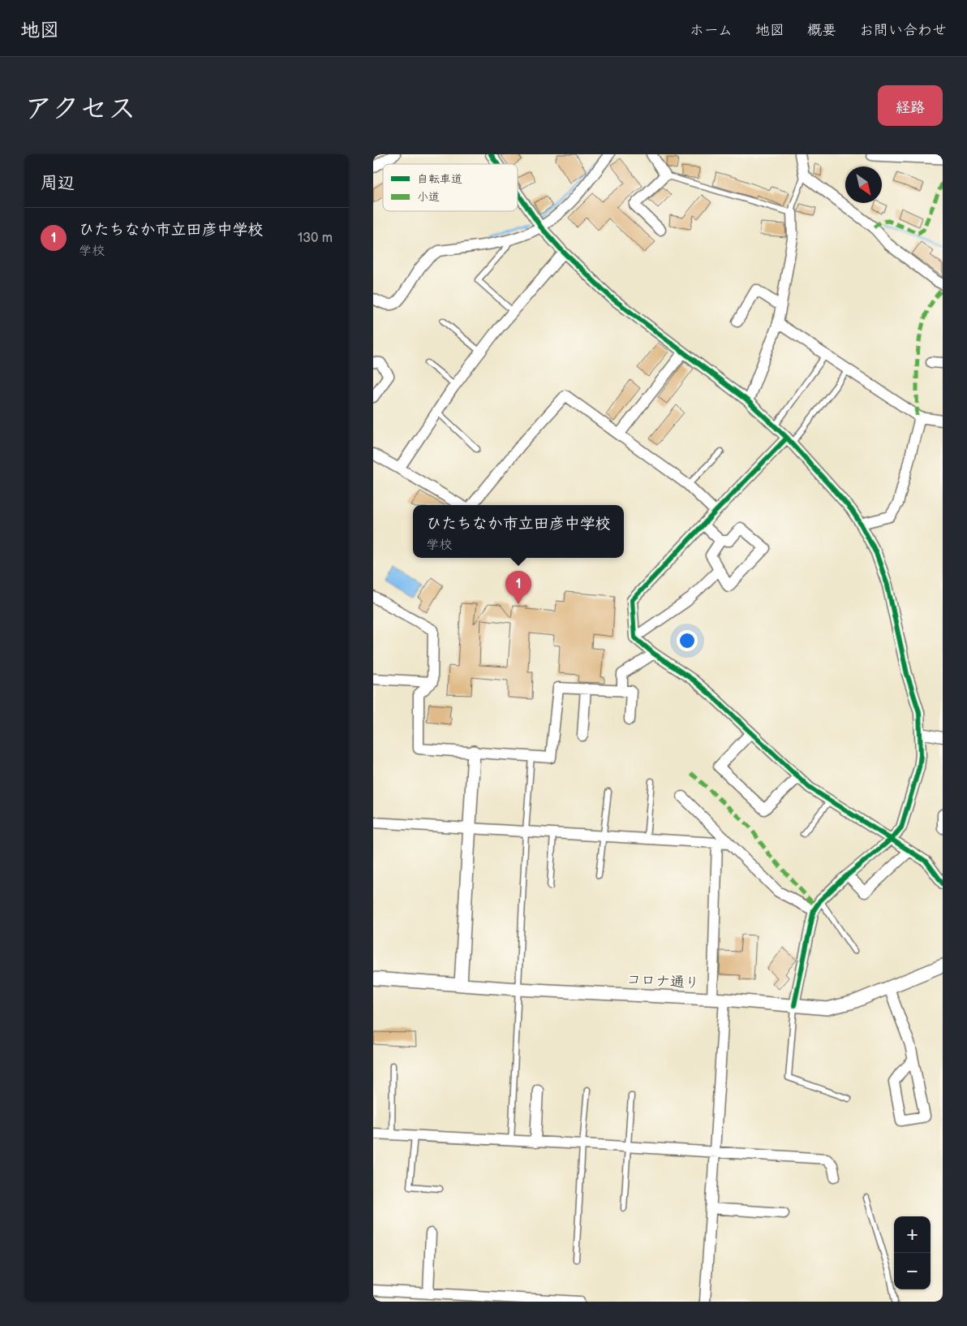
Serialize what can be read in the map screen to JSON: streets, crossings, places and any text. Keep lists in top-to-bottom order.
{
  "streets": {
    "street": ["コロナ通り"]
  },
  "legend": ["自転車道", "小道"],
  "north": "bottom right",
  "page": {
    "header": "地図",
    "nav": [
      "ホーム",
      "地図",
      "概要",
      "お問い合わせ"
    ],
    "title": "アクセス",
    "buttons": "経路",
    "heading": "周辺",
    "list": [
      {
        "mark": "1",
        "name": "ひたちなか市立田彦中学校",
        "note": "学校",
        "value": "130 m"
      }
    ],
    "popup": ["ひたちなか市立田彦中学校", "学校"],
    "pins": "1",
    "map_buttons": ["+", "−"]
  }
}
